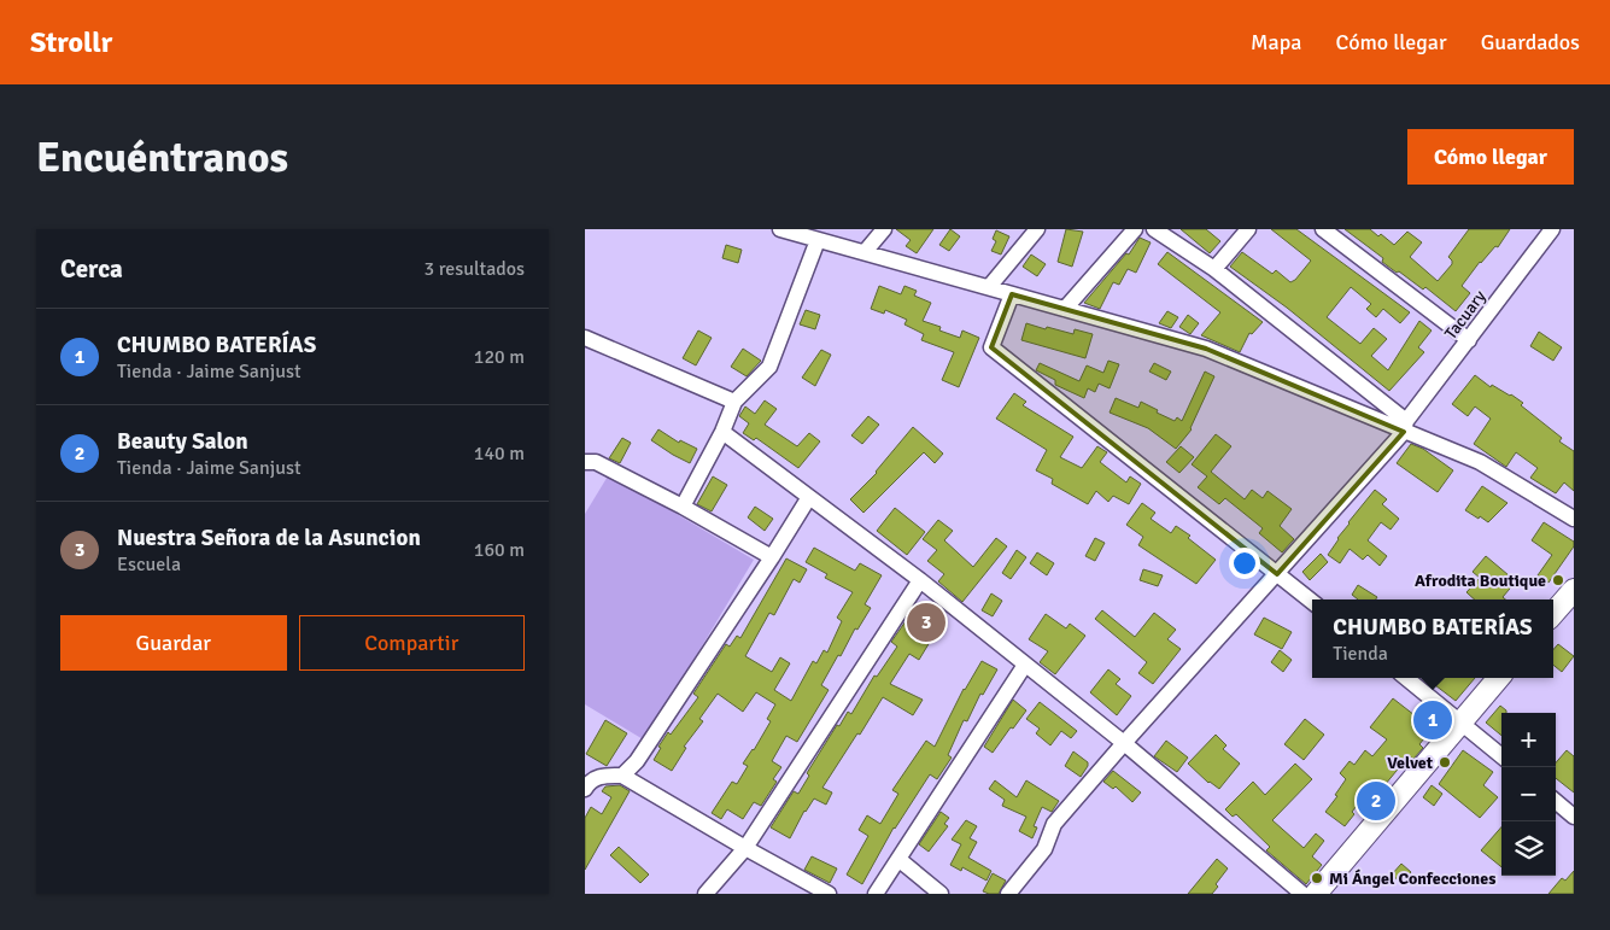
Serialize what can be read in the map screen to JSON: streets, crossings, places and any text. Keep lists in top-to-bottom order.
{
  "streets": {
    "street": ["Tacuary"]
  },
  "places": ["Afrodita Boutique", "Velvet", "Mi Ángel Confecciones"],
  "page": {
    "header": "Strollr",
    "nav": ["Mapa", "Cómo llegar", "Guardados"],
    "buttons": [
      "Cómo llegar",
      ["Guardar", "Compartir"]
    ],
    "title": "Encuéntranos",
    "heading": ["Cerca", "3 resultados"],
    "list": [
      {
        "mark": "1",
        "name": "CHUMBO BATERÍAS",
        "note": "Tienda · Jaime Sanjust",
        "value": "120 m"
      },
      {
        "mark": "2",
        "name": "Beauty Salon",
        "note": "Tienda · Jaime Sanjust",
        "value": "140 m"
      },
      {
        "mark": "3",
        "name": "Nuestra Señora de la Asuncion",
        "note": "Escuela",
        "value": "160 m"
      }
    ],
    "popup": ["CHUMBO BATERÍAS", "Tienda"],
    "pins": ["3", "1", "2"],
    "map_buttons": ["+", "−"]
  }
}
